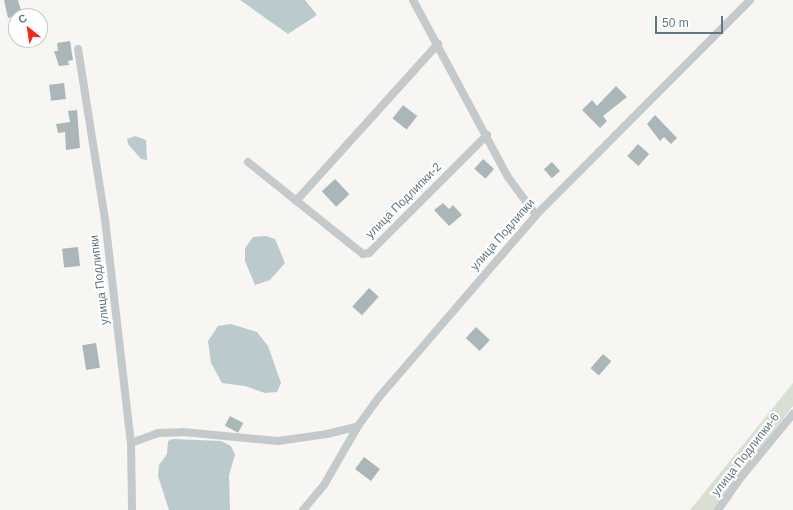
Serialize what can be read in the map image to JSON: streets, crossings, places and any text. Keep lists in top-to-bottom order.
{
  "streets": {
    "street": ["улица Подлипки-2", "улица Подлипки", "улица Подлипки-6"]
  },
  "scale_bar": "50 m",
  "north": "top left"
}
